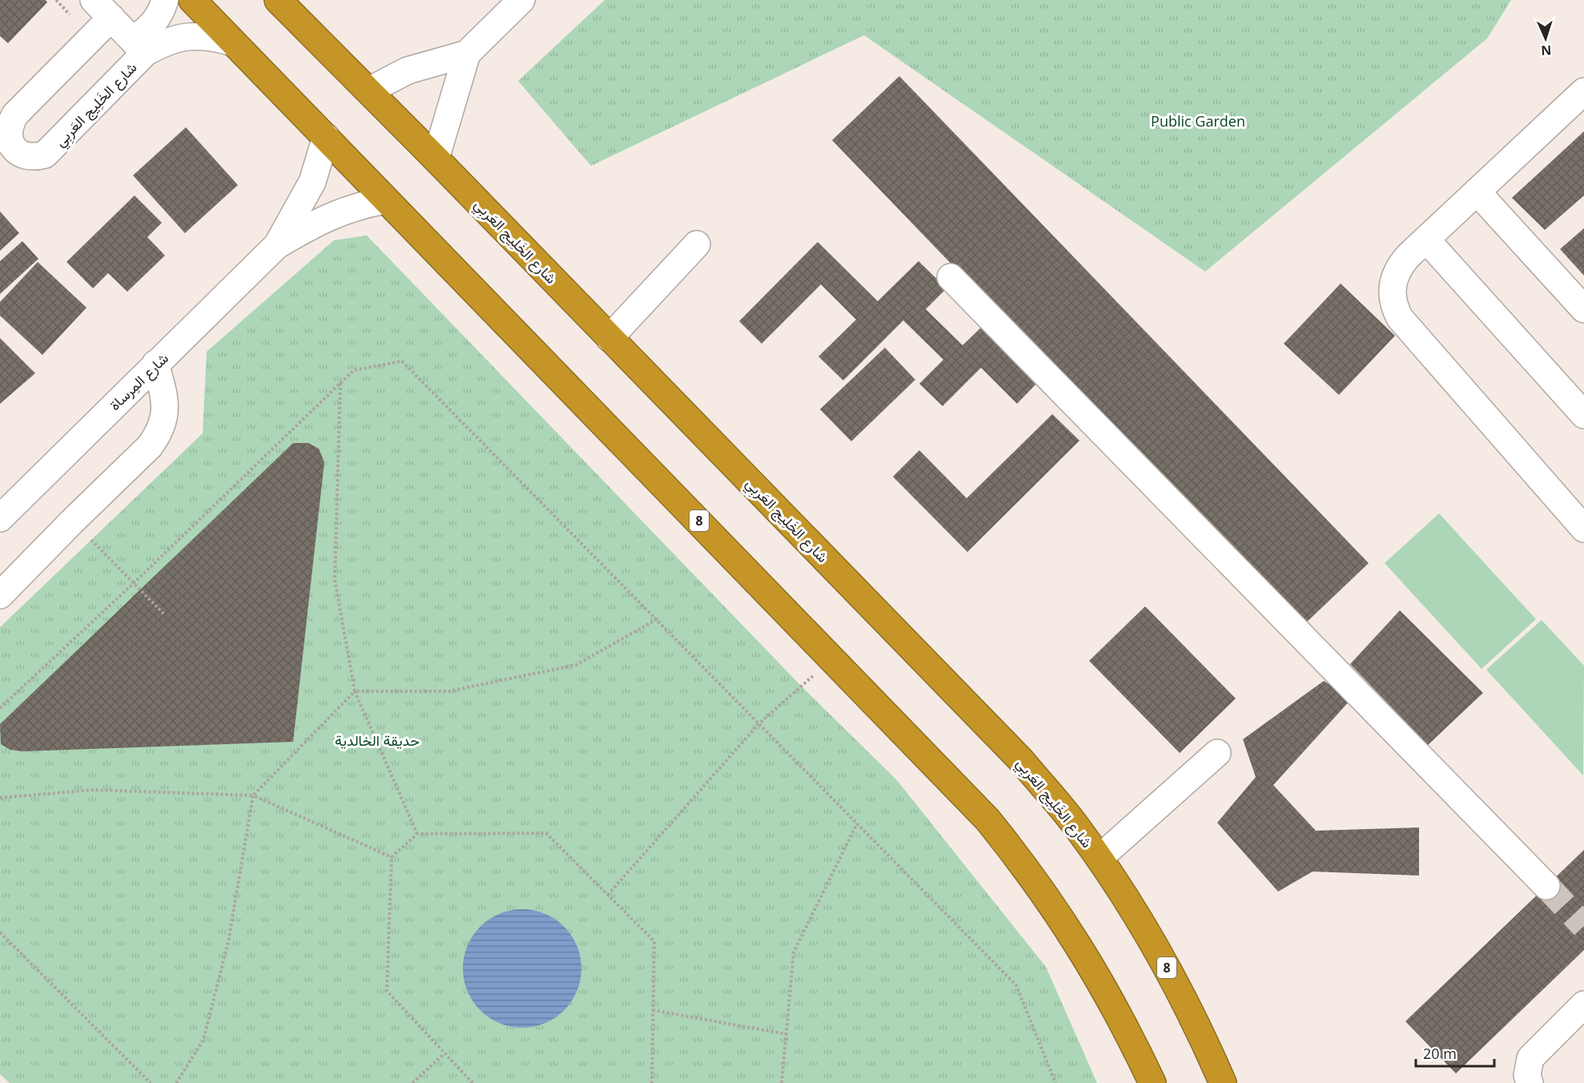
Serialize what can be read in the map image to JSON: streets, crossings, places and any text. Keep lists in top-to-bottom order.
{
  "streets": {
    "highway": ["شارع الخَلِيج العَربِي", "8"],
    "street": ["شارع المِرساة"]
  },
  "crossings": [
    ["شارع الخَلِيج العَربِي", "شارع المِرساة"]
  ],
  "parks": ["Public Garden", "حديقة الخالدية"],
  "scale_bar": "20 m",
  "north": "bottom"
}
